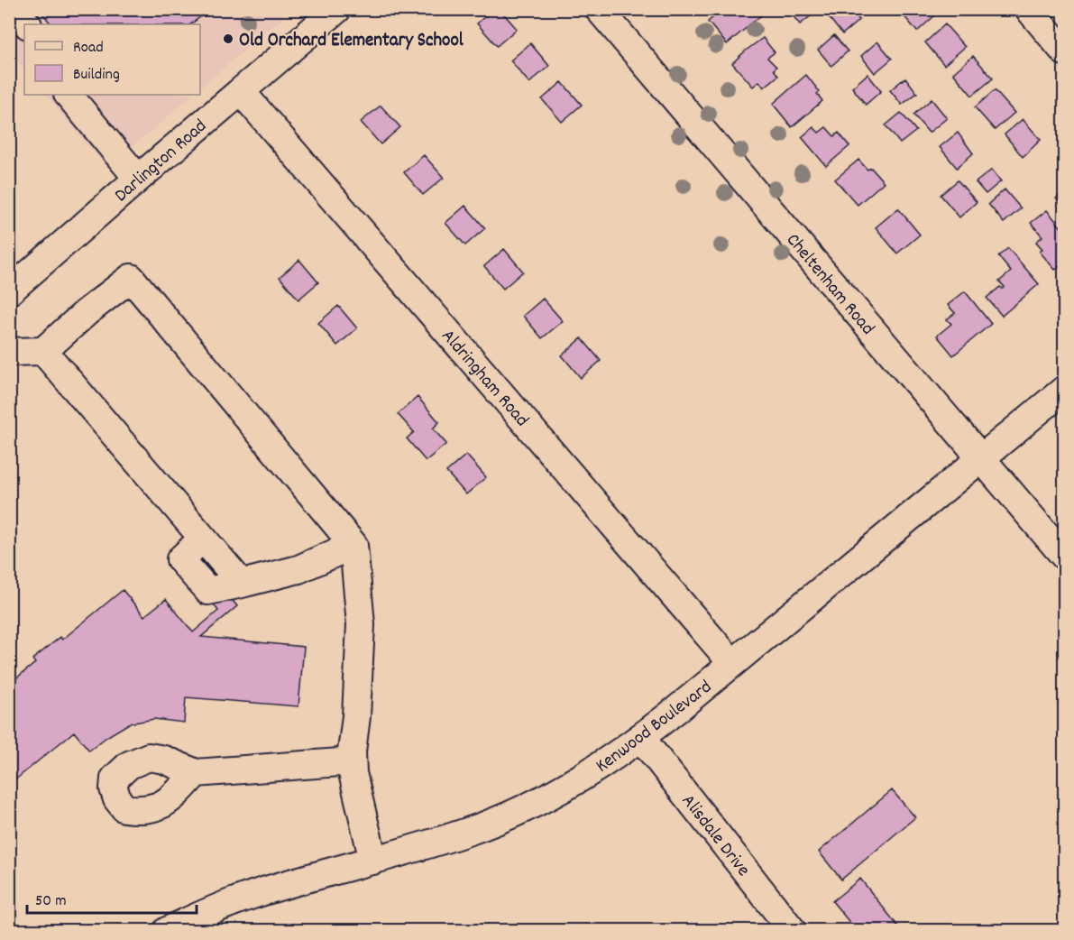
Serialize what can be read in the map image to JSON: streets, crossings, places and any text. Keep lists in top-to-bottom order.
{
  "streets": {
    "street": [
      "Darlington Road",
      "Cheltenham Road",
      "Aldringham Road",
      "Kenwood Boulevard",
      "Alisdale Drive"
    ]
  },
  "crossings": [
    ["Darlington Road", "Aldringham Road"],
    ["Cheltenham Road", "Kenwood Boulevard"],
    ["Aldringham Road", "Kenwood Boulevard"],
    ["Kenwood Boulevard", "Alisdale Drive"]
  ],
  "places": ["Old Orchard Elementary School"],
  "legend": ["Road", "Building"],
  "scale_bar": "50 m"
}
